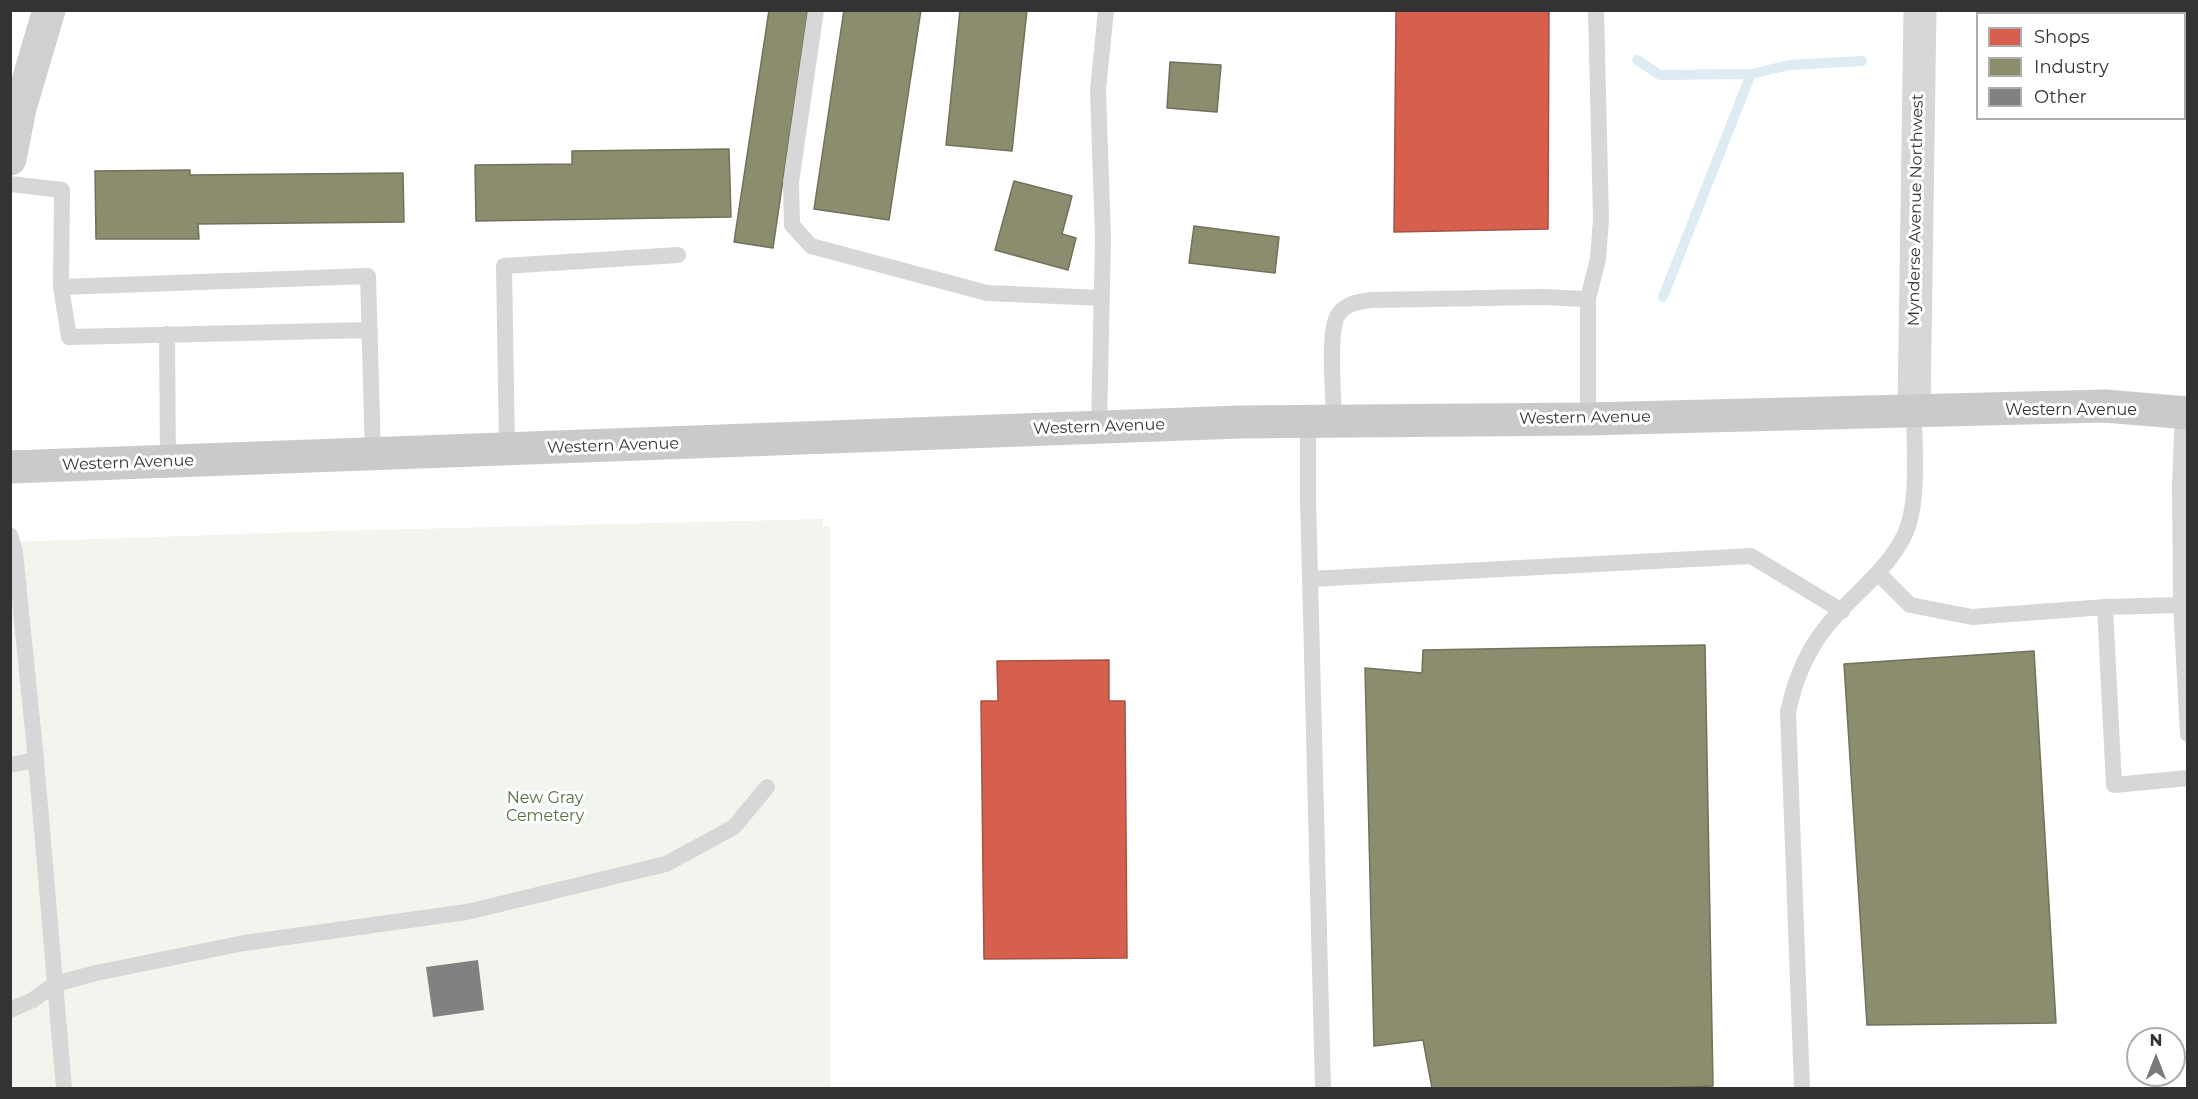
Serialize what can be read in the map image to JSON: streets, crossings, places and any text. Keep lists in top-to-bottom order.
{
  "streets": {
    "main road": ["Western Avenue"],
    "street": ["Mynderse Avenue Northwest"]
  },
  "crossings": [
    ["Mynderse Avenue Northwest", "Western Avenue"]
  ],
  "parks": ["New Gray Cemetery"],
  "legend": ["Shops", "Industry", "Other"],
  "north": "top"
}
